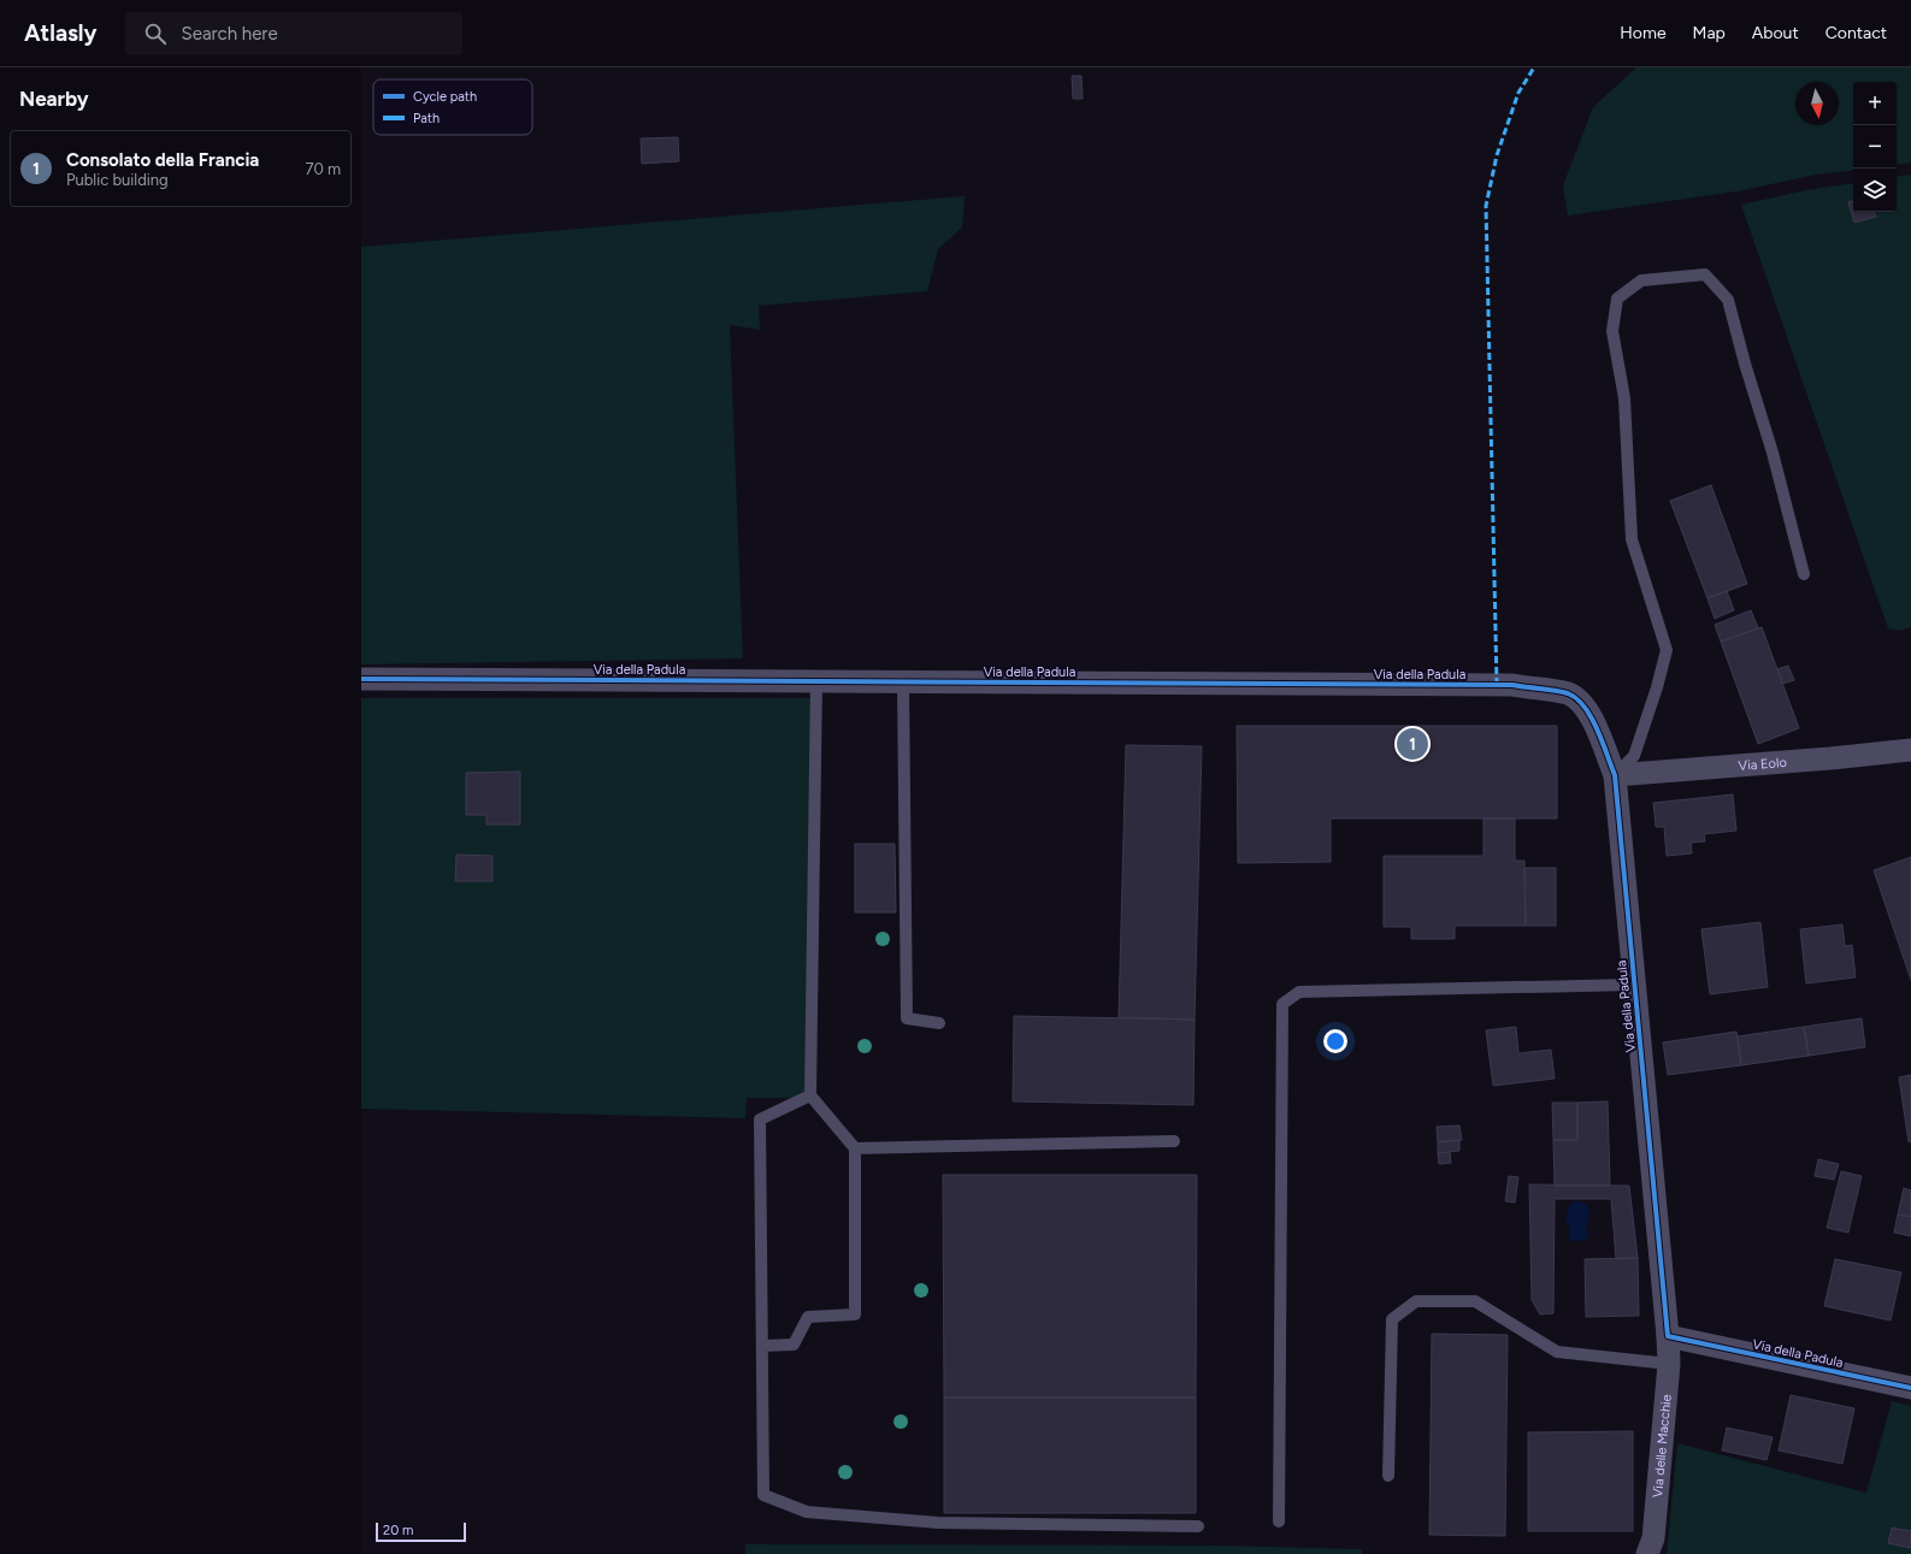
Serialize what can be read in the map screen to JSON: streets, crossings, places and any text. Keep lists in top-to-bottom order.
{
  "streets": {
    "street": ["Via della Padula", "Via Eolo", "Via delle Macchie"]
  },
  "crossings": [
    ["Via della Padula", "Via Eolo"],
    ["Via della Padula", "Via delle Macchie"]
  ],
  "legend": ["Cycle path", "Path"],
  "scale_bar": "20 m",
  "north": "bottom",
  "page": {
    "header": "Atlasly",
    "search": "Search here",
    "nav": [
      "Home",
      "Map",
      "About",
      "Contact"
    ],
    "heading": "Nearby",
    "map_buttons": ["+", "−"],
    "list": [
      {
        "mark": "1",
        "name": "Consolato della Francia",
        "note": "Public building",
        "value": "70 m"
      }
    ],
    "pins": "1",
    "scale": "20 m"
  }
}
